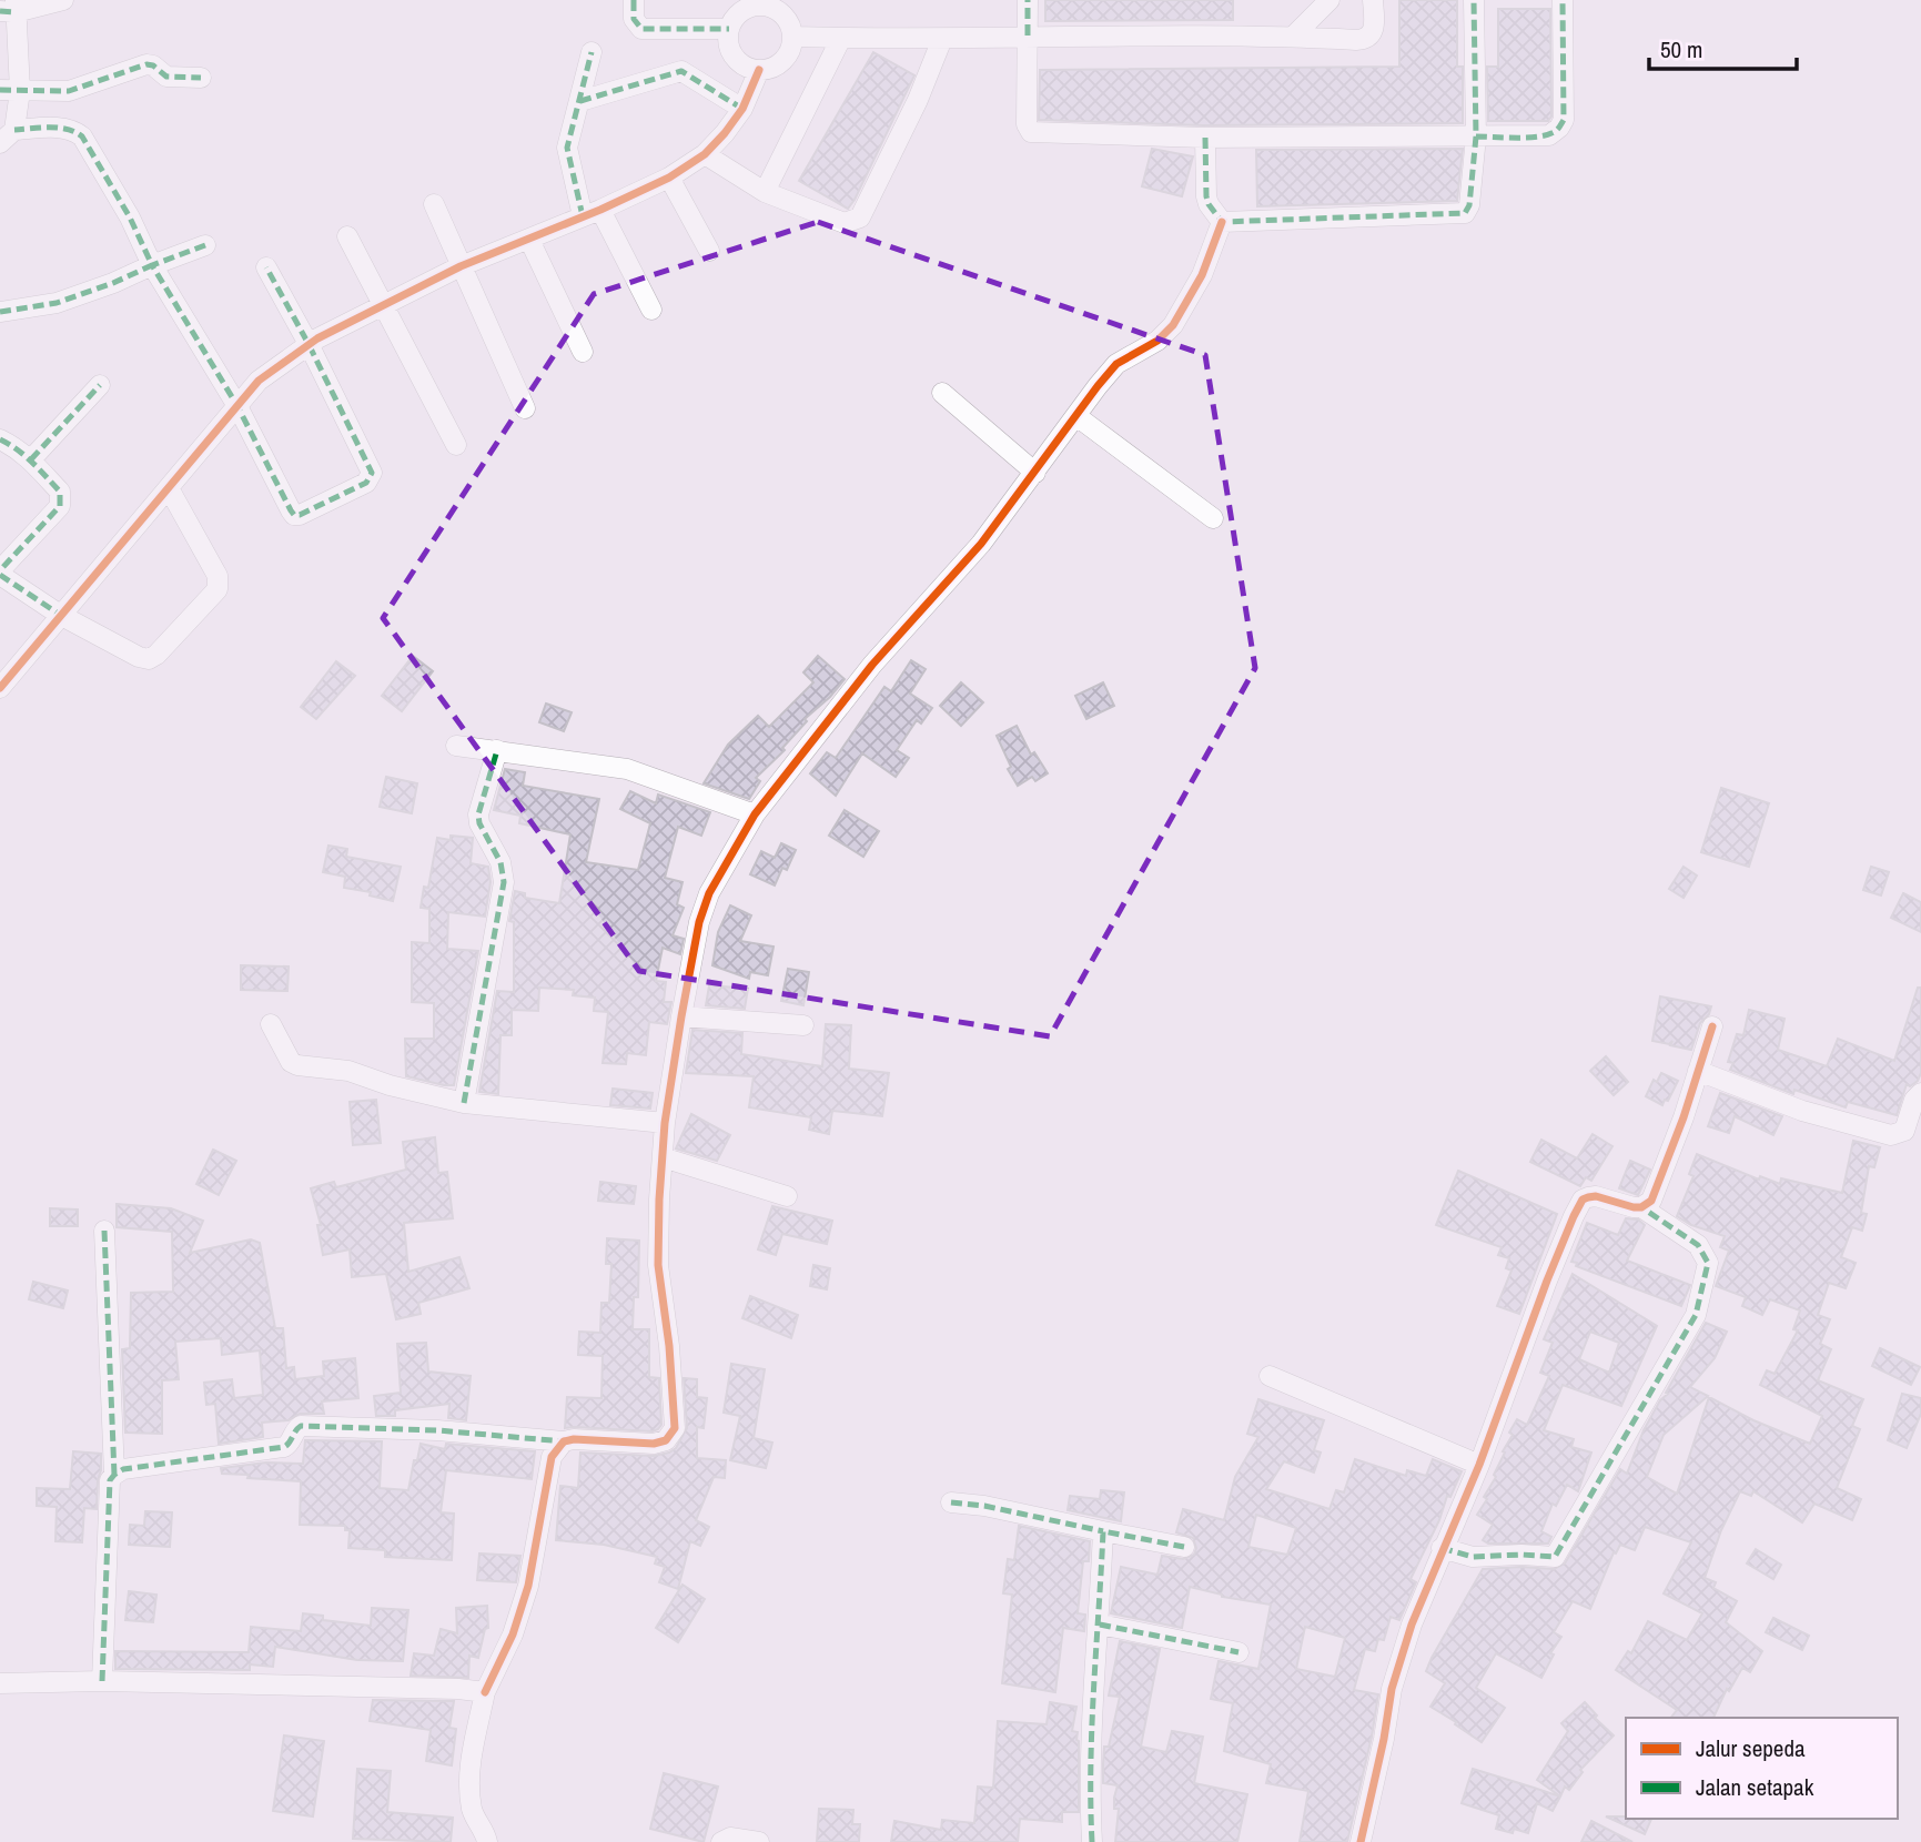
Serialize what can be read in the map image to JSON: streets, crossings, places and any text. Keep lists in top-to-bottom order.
{
  "legend": ["Jalur sepeda", "Jalan setapak"],
  "scale_bar": "50 m"
}
